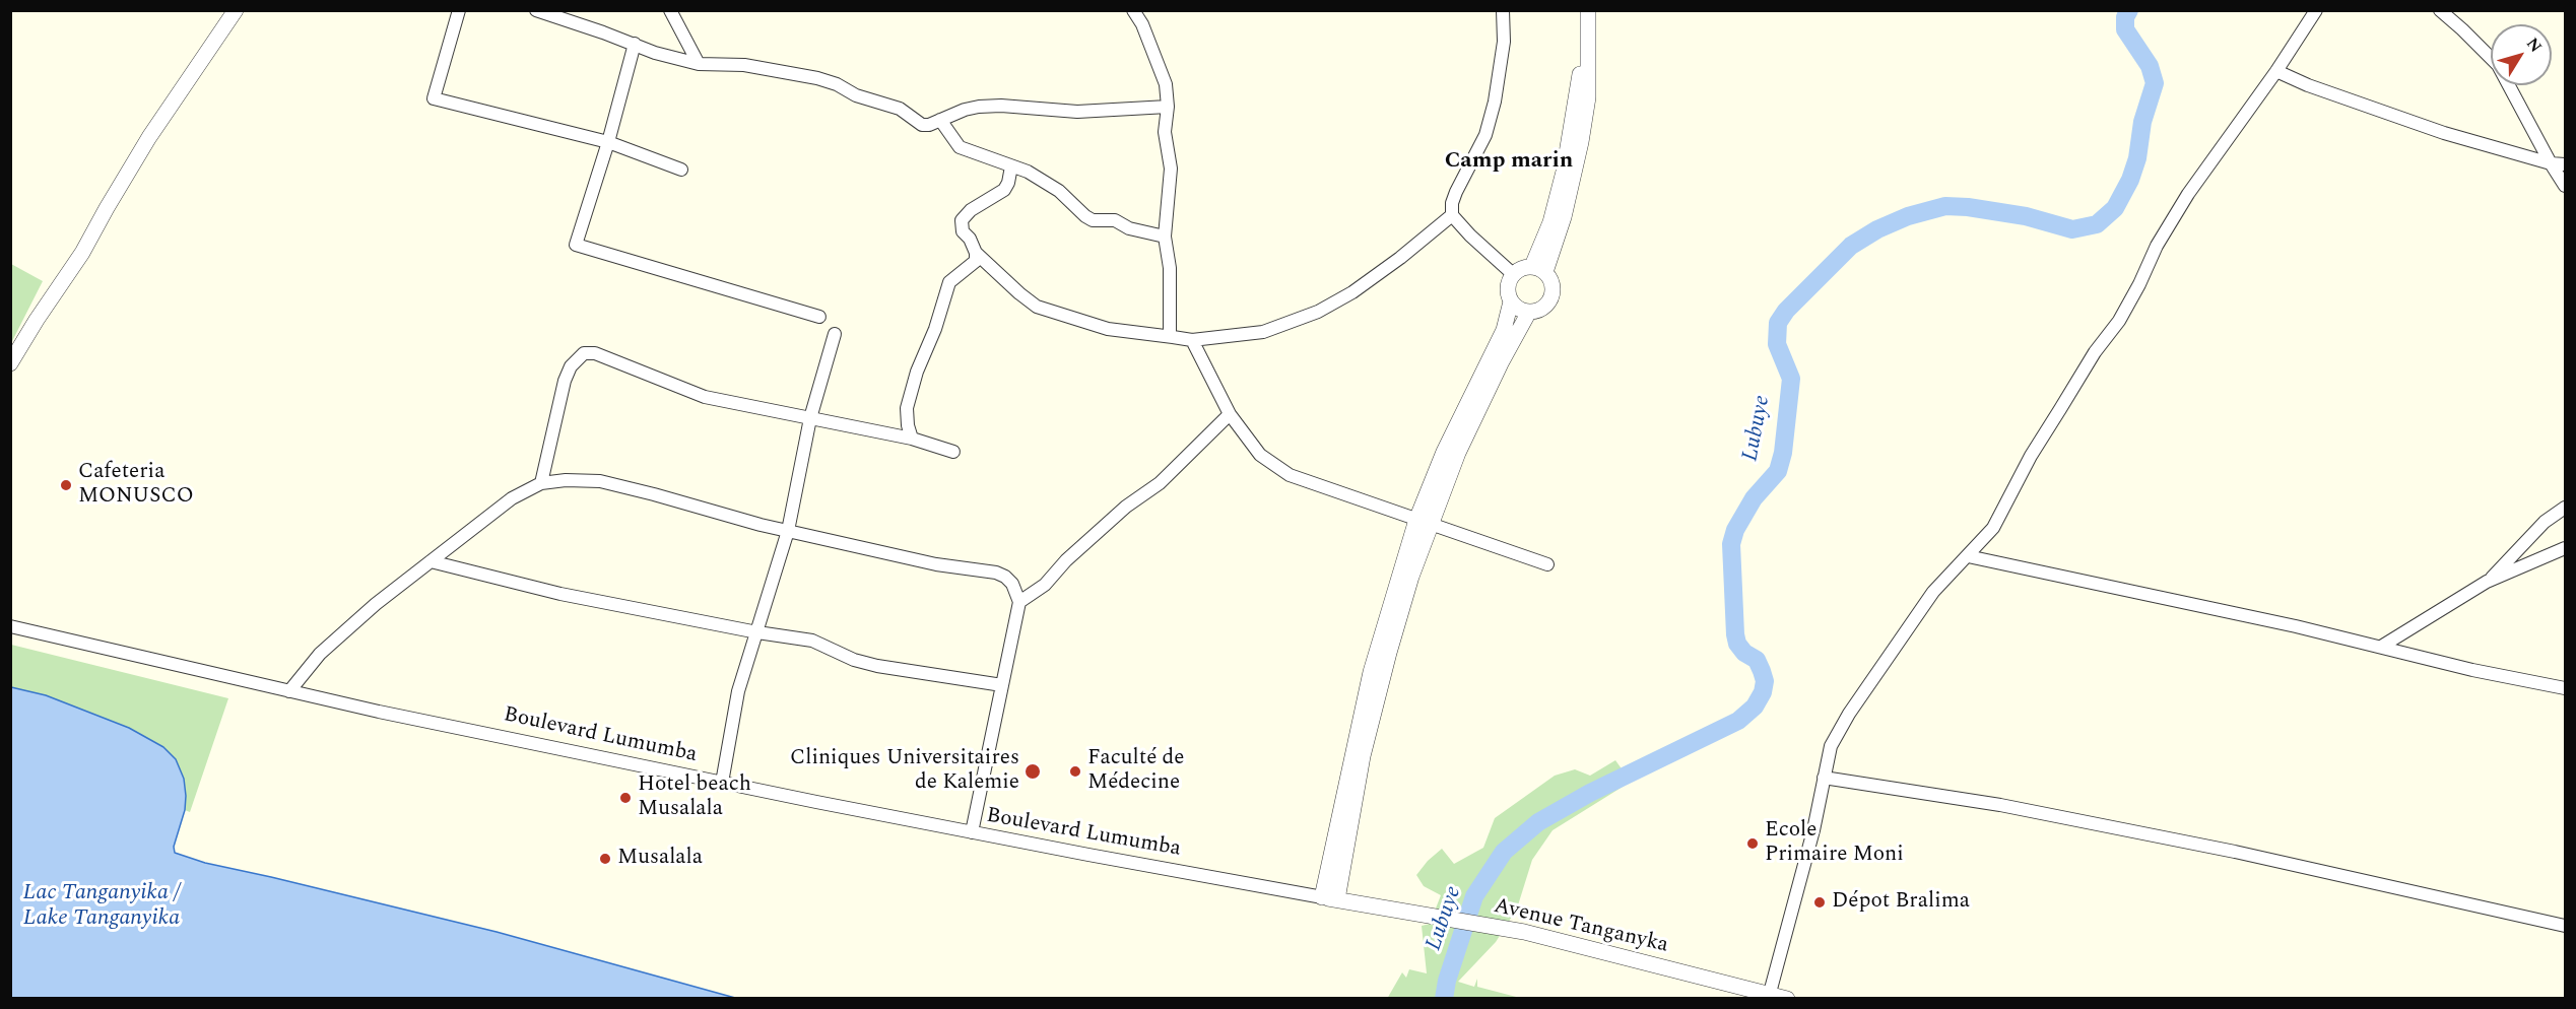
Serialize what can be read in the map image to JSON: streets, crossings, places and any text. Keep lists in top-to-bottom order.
{
  "streets": {
    "street": ["Boulevard Lumumba", "Avenue Tanganyka"]
  },
  "crossings": [
    ["Boulevard Lumumba", "Avenue Tanganyka"]
  ],
  "districts": ["Camp marin"],
  "water": ["Lubuye", "Lac Tanganyika / Lake Tanganyika"],
  "places": [
    "Cafeteria MONUSCO",
    "Cliniques Universitaires de Kalemie",
    "Faculté de Médecine",
    "Hotel beach Musalala",
    "Ecole Primaire Moni",
    "Musalala",
    "Dépot Bralima"
  ],
  "north": "top right"
}
